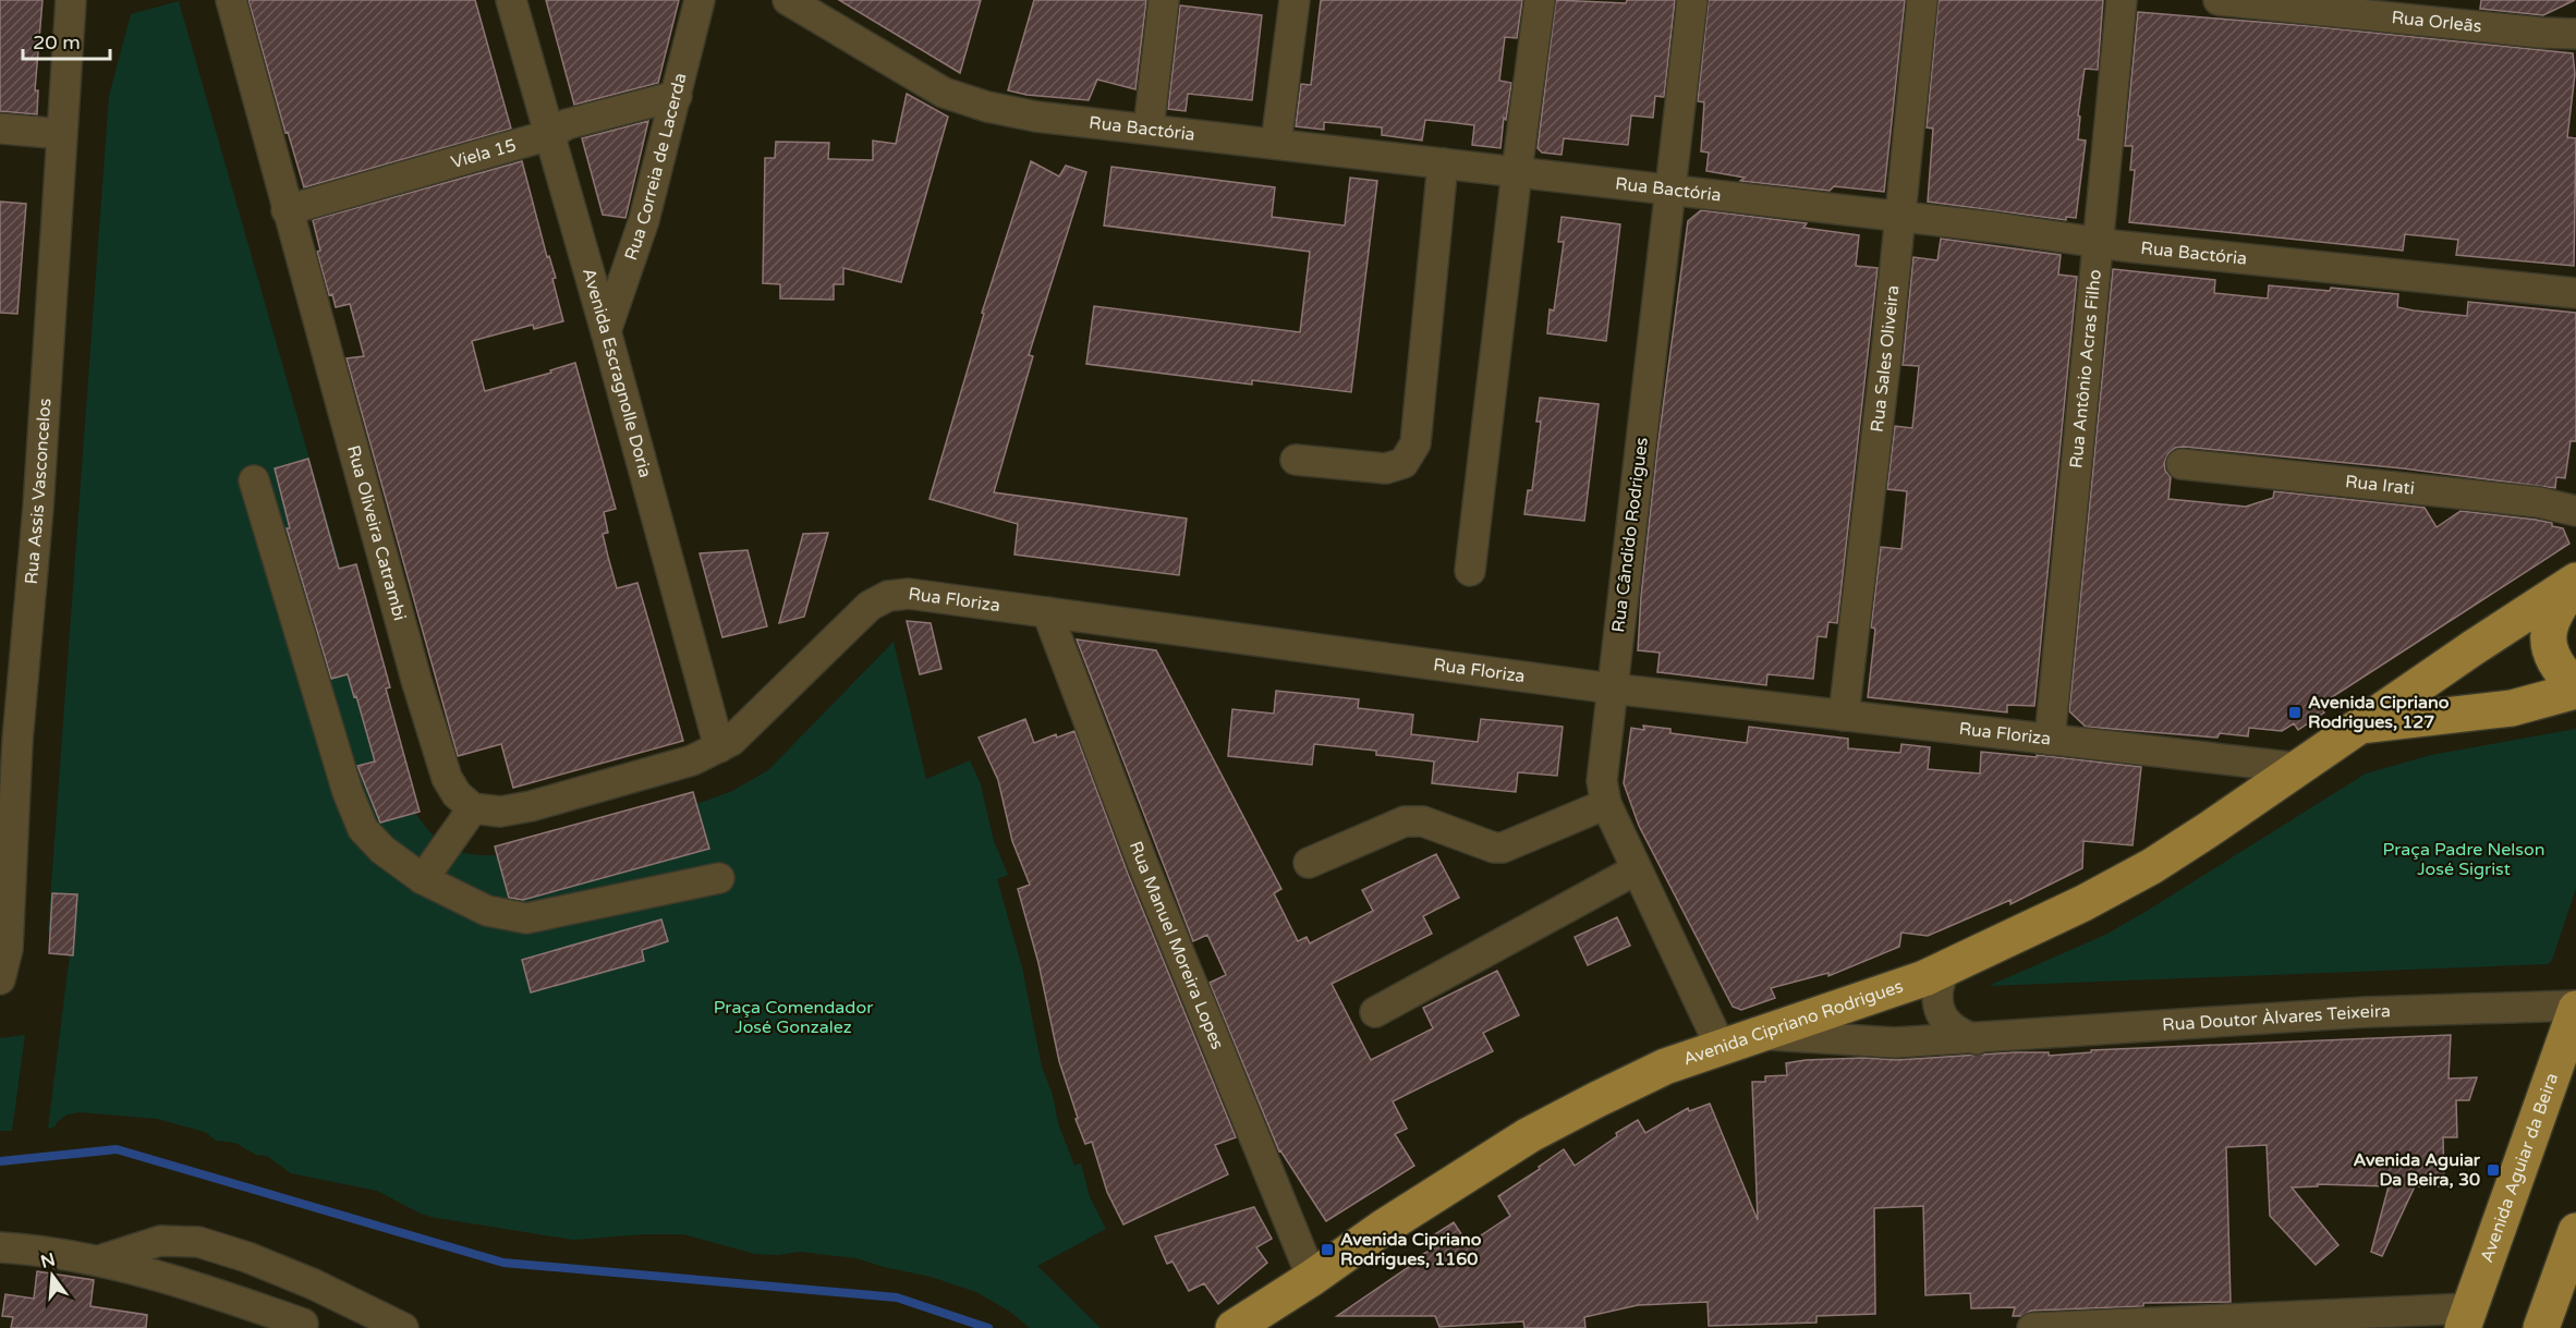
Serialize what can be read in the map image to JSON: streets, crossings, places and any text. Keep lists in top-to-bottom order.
{
  "streets": {
    "main road": ["Avenida Cipriano Rodrigues", "Avenida Aguiar da Beira"],
    "street": [
      "Rua Orleãs",
      "Rua Bactória",
      "Viela 15",
      "Rua Correia de Lacerda",
      "Rua Sales Oliveira",
      "Rua Antônio Acras Filho",
      "Avenida Escragnolle Doria",
      "Rua Irati",
      "Rua Assis Vasconcelos",
      "Rua Oliveira Catrambi",
      "Rua Cândido Rodrigues",
      "Rua Floriza",
      "Rua Manuel Moreira Lopes",
      "Rua Doutor Àlvares Teixeira"
    ]
  },
  "crossings": [
    ["Rua Bactória", "Rua Sales Oliveira"],
    ["Rua Bactória", "Rua Antônio Acras Filho"],
    ["Rua Bactória", "Rua Cândido Rodrigues"],
    ["Viela 15", "Rua Correia de Lacerda"],
    ["Viela 15", "Avenida Escragnolle Doria"],
    ["Viela 15", "Rua Oliveira Catrambi"],
    ["Rua Correia de Lacerda", "Avenida Escragnolle Doria"],
    ["Rua Sales Oliveira", "Rua Floriza"],
    ["Rua Antônio Acras Filho", "Rua Floriza"],
    ["Avenida Escragnolle Doria", "Rua Floriza"],
    ["Rua Cândido Rodrigues", "Rua Floriza"],
    ["Rua Cândido Rodrigues", "Avenida Cipriano Rodrigues"],
    ["Rua Floriza", "Rua Manuel Moreira Lopes"],
    ["Rua Floriza", "Avenida Cipriano Rodrigues"],
    ["Rua Manuel Moreira Lopes", "Avenida Cipriano Rodrigues"],
    ["Rua Doutor Àlvares Teixeira", "Avenida Cipriano Rodrigues"],
    ["Rua Doutor Àlvares Teixeira", "Avenida Aguiar da Beira"]
  ],
  "parks": ["Praça Padre Nelson José Sigrist", "Praça Comendador José Gonzalez"],
  "places": {
    "transit": ["Avenida Cipriano Rodrigues, 127", "Avenida Aguiar Da Beira, 30", "Avenida Cipriano Rodrigues, 1160"]
  },
  "scale_bar": "20 m",
  "north": "top"
}
